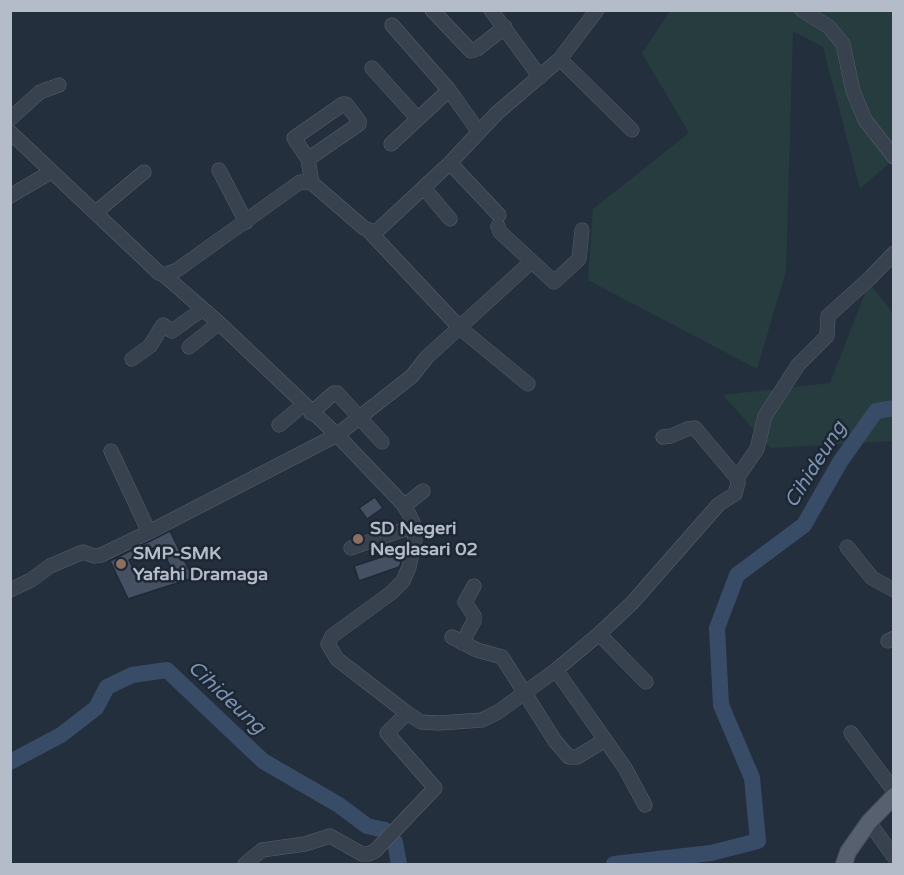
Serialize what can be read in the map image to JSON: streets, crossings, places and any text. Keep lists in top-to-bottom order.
{
  "water": ["Cihideung"],
  "places": ["SD Negeri Neglasari 02", "SMP-SMK Yafahi Dramaga"]
}
